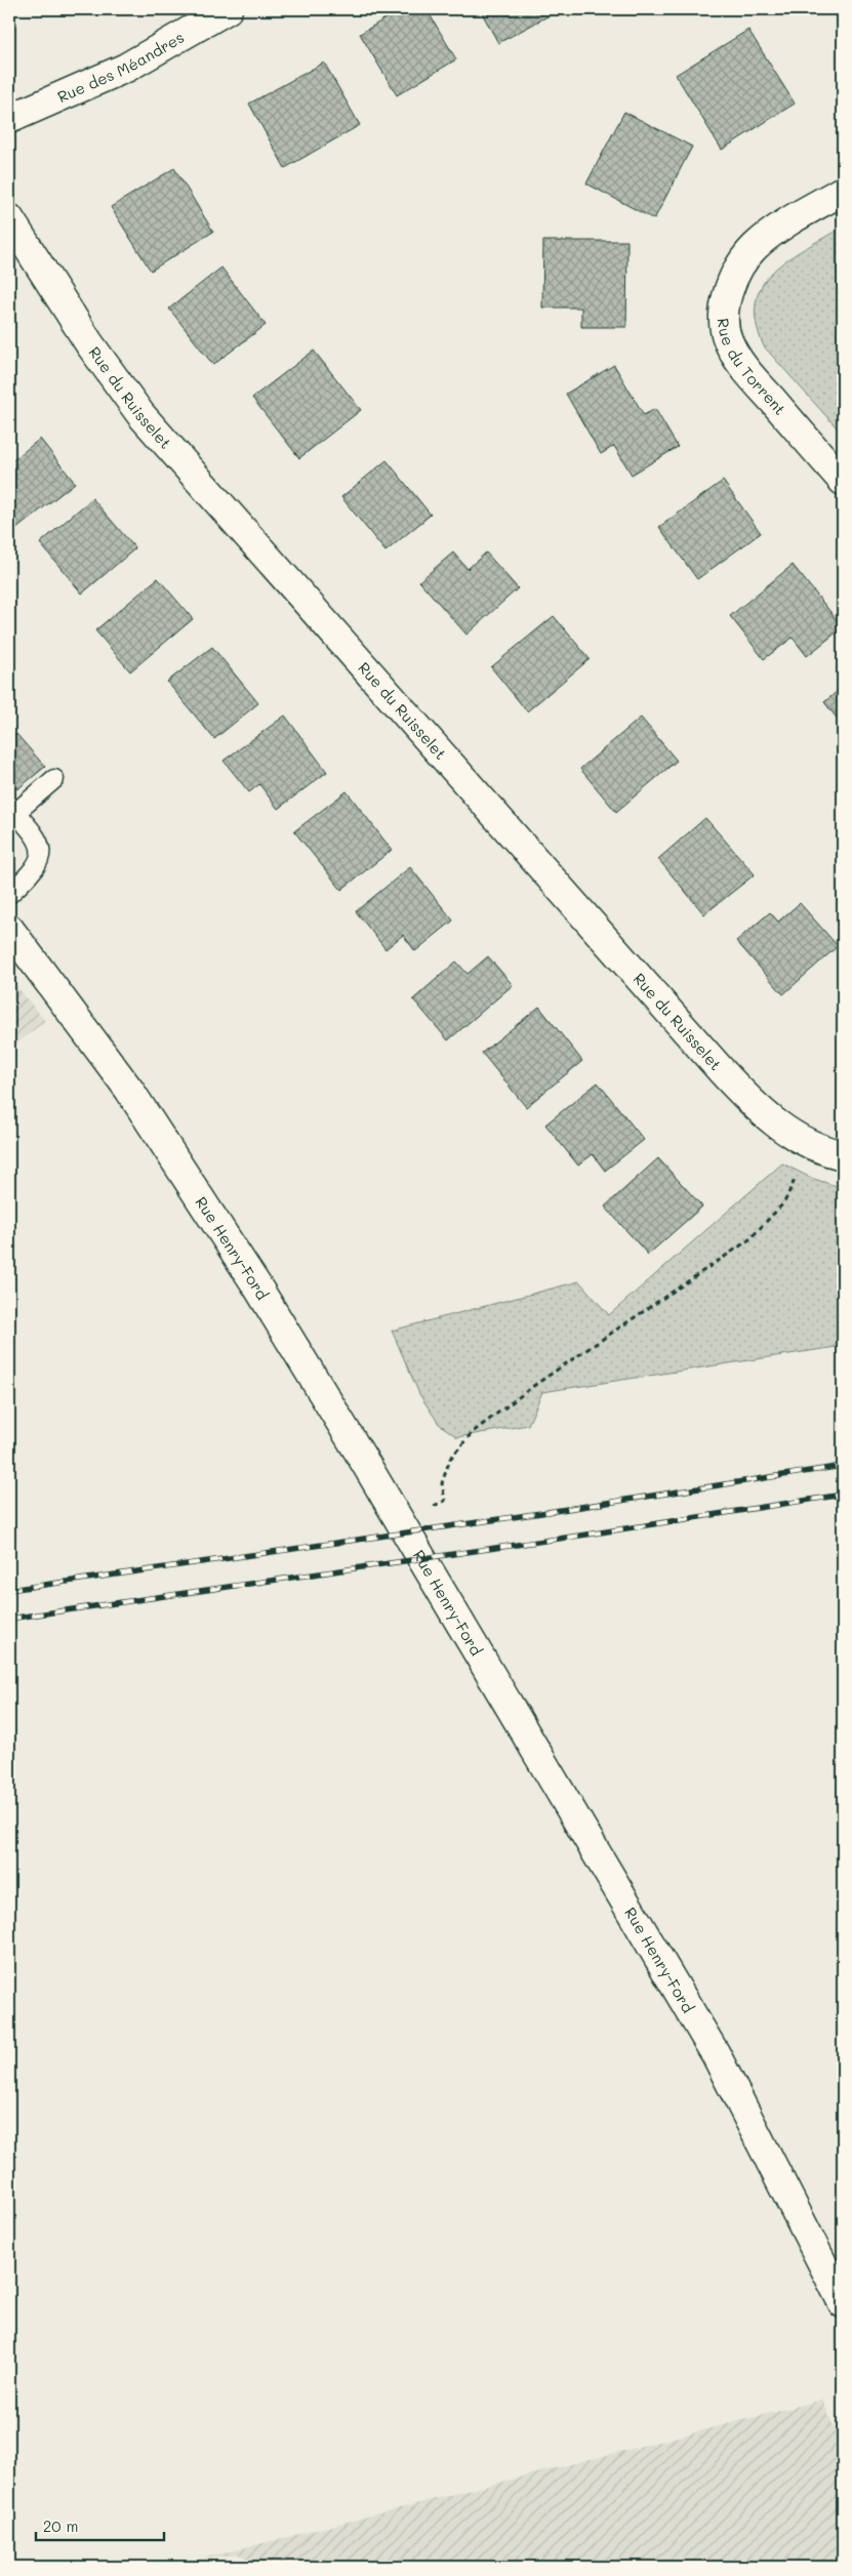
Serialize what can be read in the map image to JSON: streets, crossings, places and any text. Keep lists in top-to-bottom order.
{
  "streets": {
    "street": [
      "Rue des Méandres",
      "Rue du Torrent",
      "Rue du Ruisselet",
      "Rue Henry-Ford"
    ]
  },
  "scale_bar": "20 m"
}
